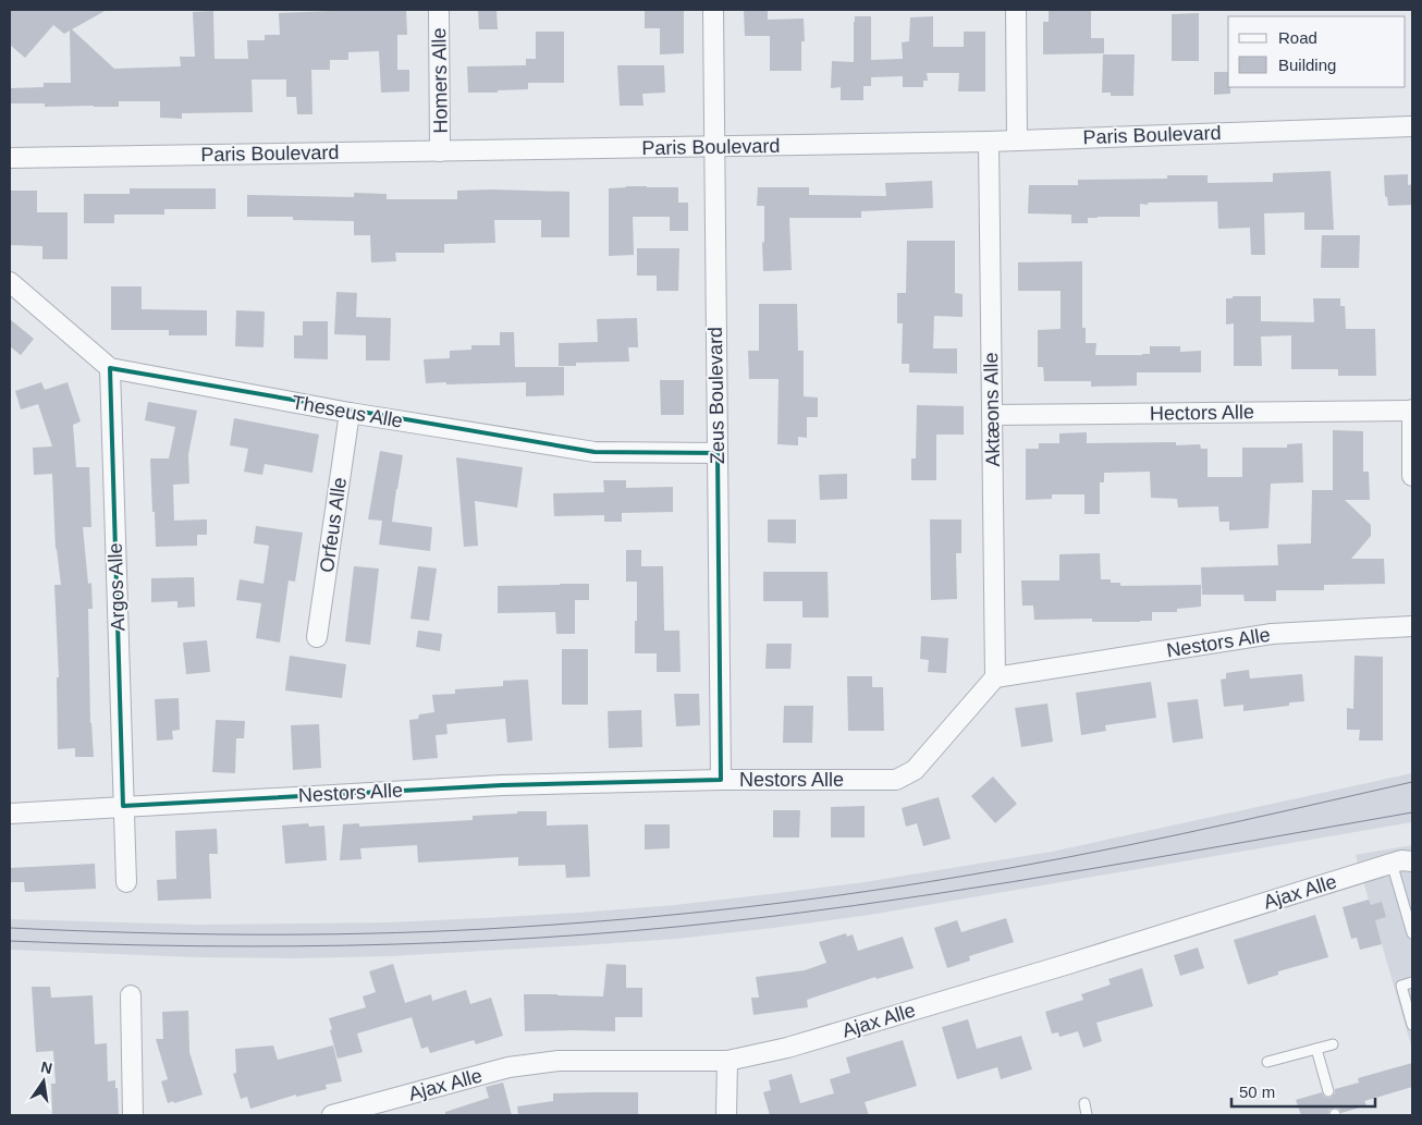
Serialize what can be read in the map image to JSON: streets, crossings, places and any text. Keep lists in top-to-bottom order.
{
  "streets": {
    "street": [
      "Homers Alle",
      "Paris Boulevard",
      "Zeus Boulevard",
      "Aktæons Alle",
      "Theseus Alle",
      "Hectors Alle",
      "Orfeus Alle",
      "Argos Alle",
      "Nestors Alle",
      "Ajax Alle"
    ]
  },
  "crossings": [
    ["Homers Alle", "Paris Boulevard"],
    ["Paris Boulevard", "Zeus Boulevard"],
    ["Paris Boulevard", "Aktæons Alle"],
    ["Zeus Boulevard", "Theseus Alle"],
    ["Zeus Boulevard", "Nestors Alle"],
    ["Aktæons Alle", "Hectors Alle"],
    ["Aktæons Alle", "Nestors Alle"],
    ["Theseus Alle", "Orfeus Alle"],
    ["Theseus Alle", "Argos Alle"],
    ["Argos Alle", "Nestors Alle"]
  ],
  "legend": ["Road", "Building"],
  "scale_bar": "50 m",
  "north": "top"
}
